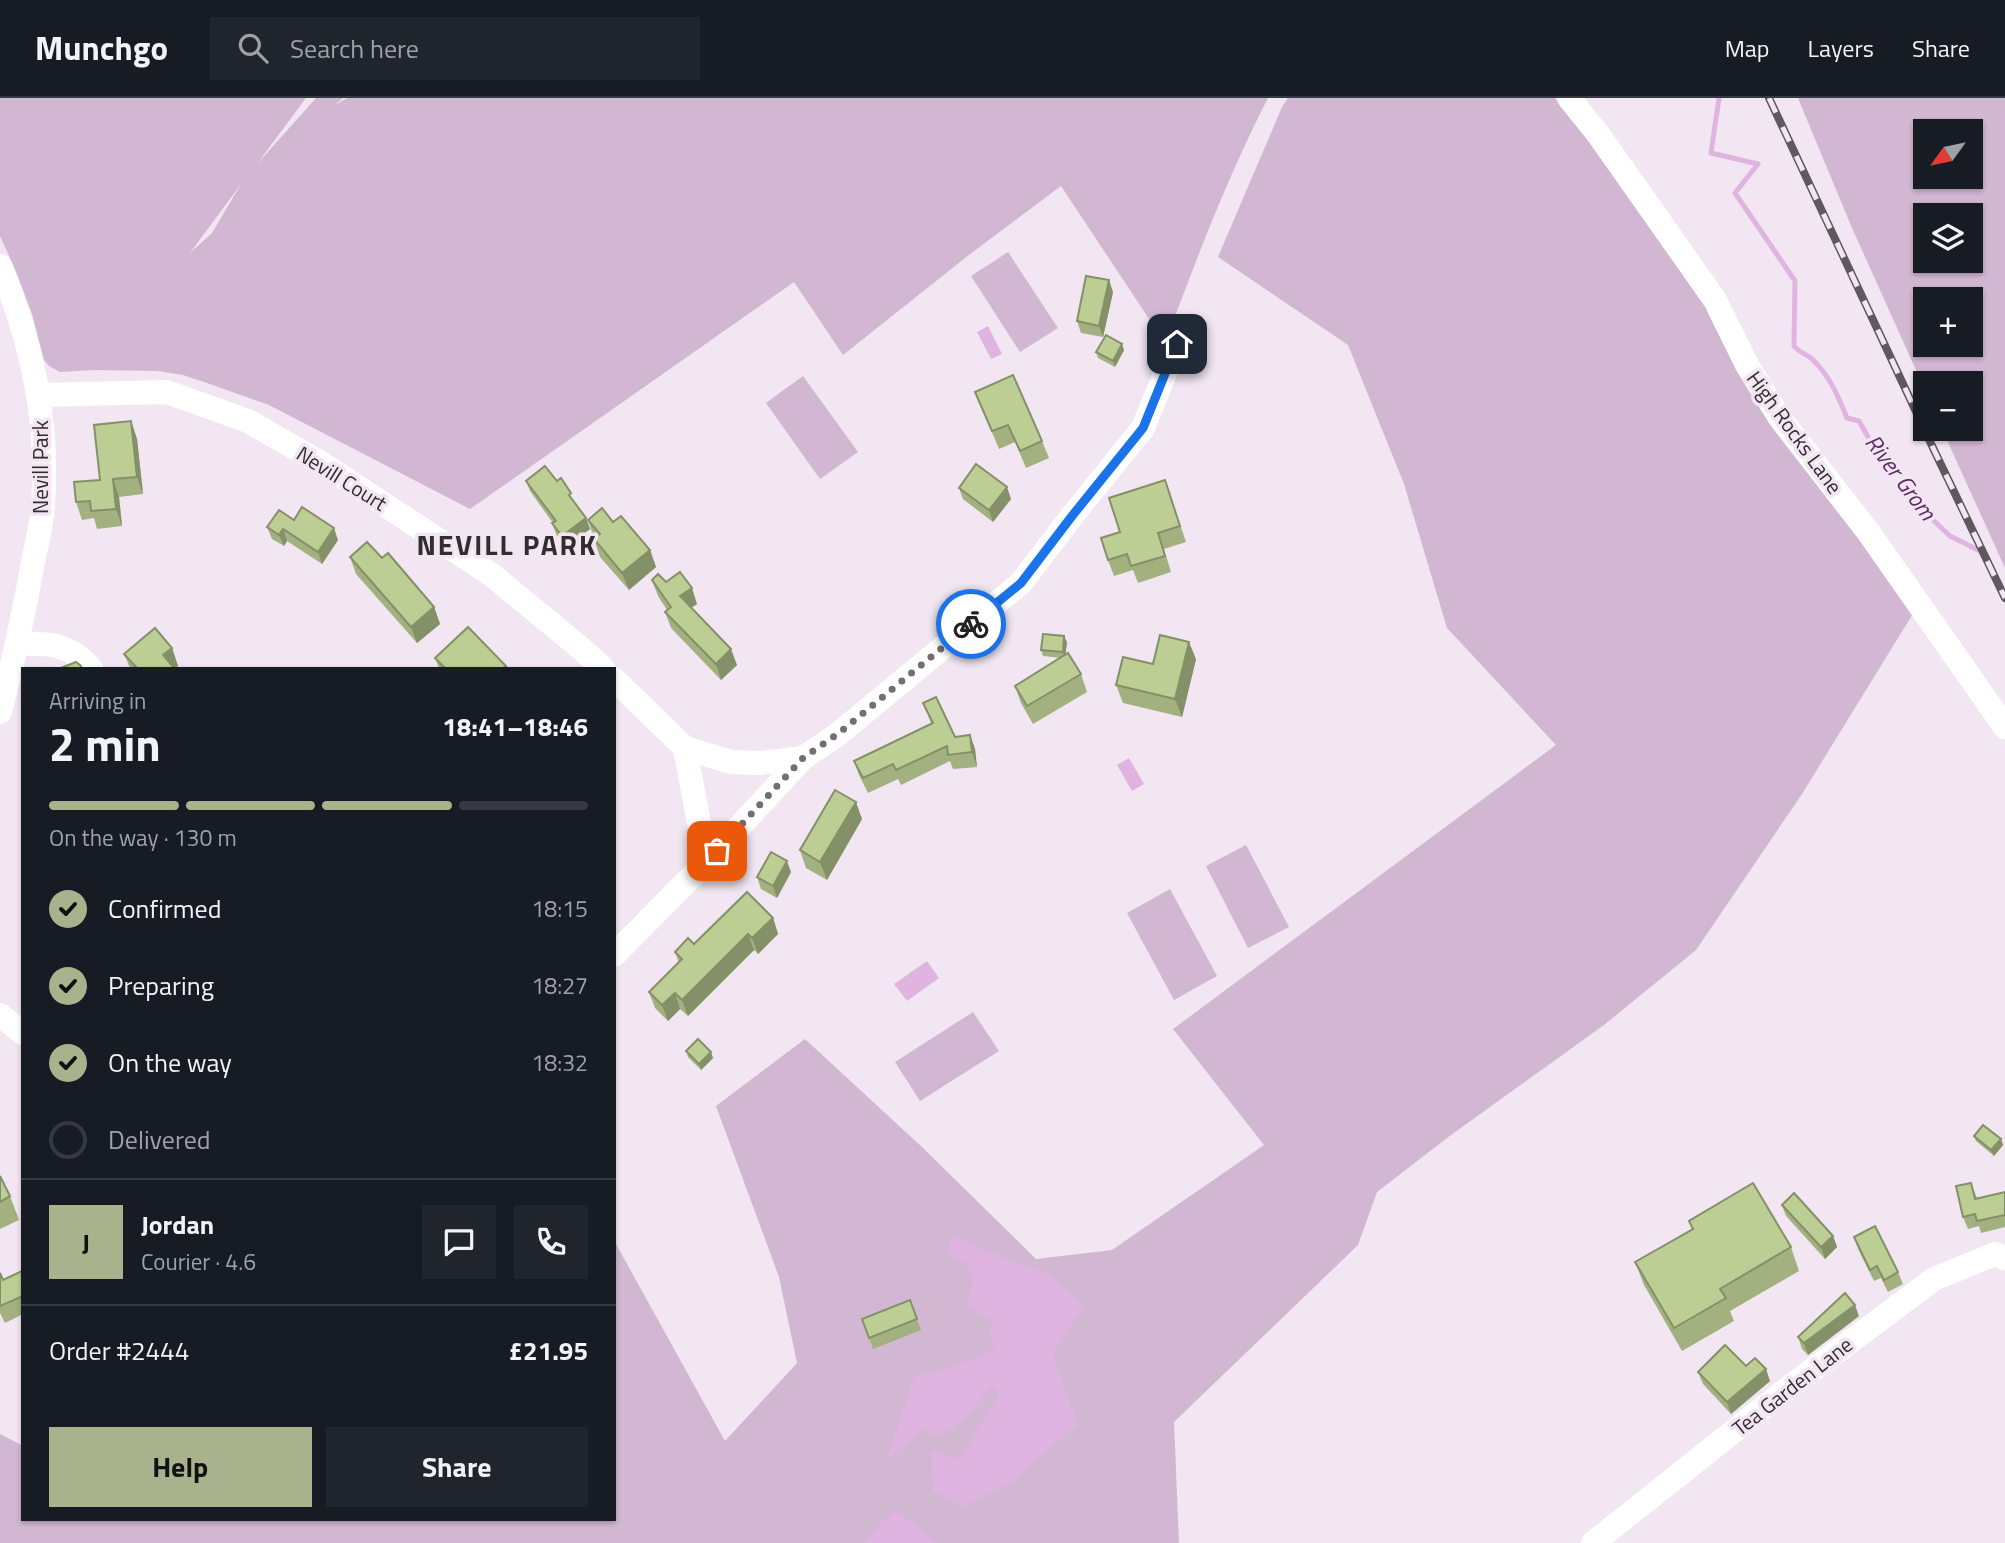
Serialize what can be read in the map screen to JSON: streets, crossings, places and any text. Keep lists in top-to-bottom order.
{
  "streets": {
    "street": [
      "High Rocks Lane",
      "Nevill Park",
      "Nevill Court",
      "Tea Garden Lane"
    ]
  },
  "crossings": [
    ["Nevill Park", "Nevill Court"]
  ],
  "districts": ["NEVILL PARK"],
  "water": ["River Grom"],
  "north": "bottom left",
  "page": {
    "header": "Munchgo",
    "search": "Search here",
    "nav": ["Map", "Layers", "Share"],
    "map_buttons": ["+", "−"],
    "heading": ["2 min", "Arriving in", "18:41–18:46"],
    "panel": [
      "Jordan",
      "Courier · 4.6",
      "Order #2444",
      "£21.95"
    ],
    "bar": "On the way · 130 m",
    "list": [
      ["Confirmed", "18:15"],
      ["Preparing", "18:27"],
      ["On the way", "18:32"],
      "Delivered"
    ],
    "round": "J",
    "buttons": ["Help", "Share"]
  }
}
